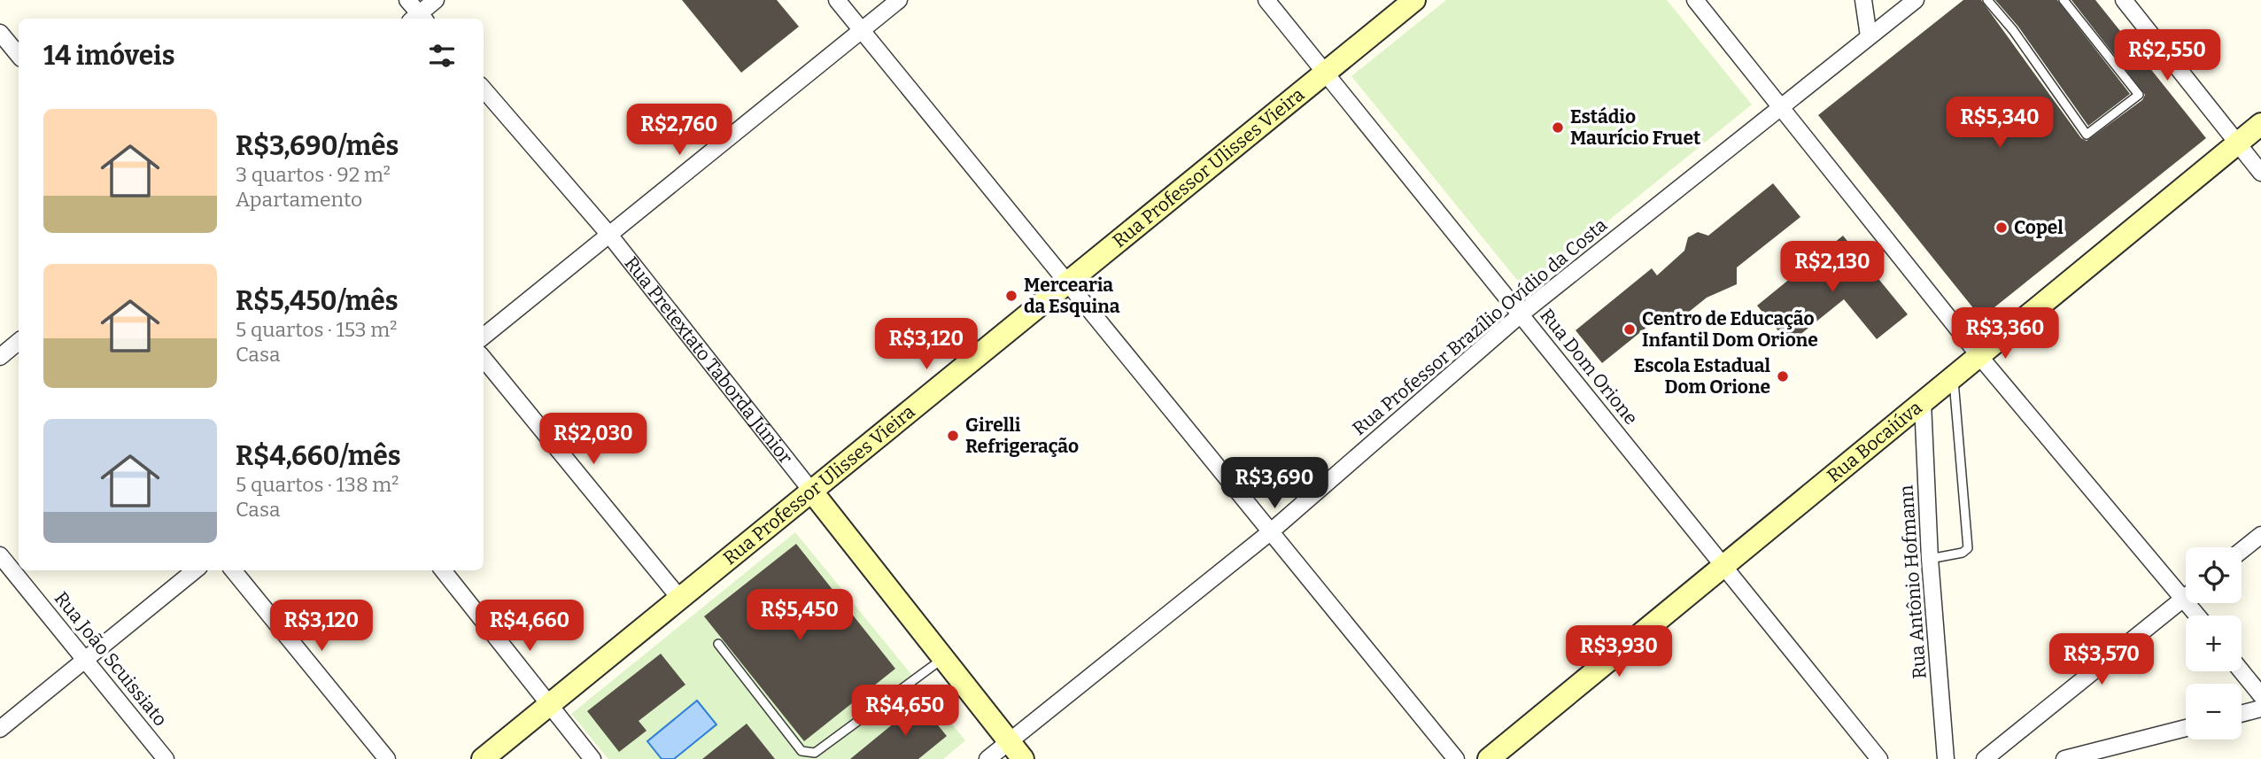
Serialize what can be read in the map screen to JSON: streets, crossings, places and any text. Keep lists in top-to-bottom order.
{
  "streets": {
    "street": [
      "Rua Professor Ulisses Vieira",
      "Rua Professor Brazílio Ovídio da Costa",
      "Rua Pretextato Taborda Júnior",
      "Rua Dom Orione",
      "Rua Bocaiúva",
      "Rua Antônio Hofmann",
      "Rua João Scuissiato"
    ]
  },
  "crossings": [
    ["Rua Professor Ulisses Vieira", "Rua Pretextato Taborda Júnior"],
    ["Rua Professor Ulisses Vieira", "Rua Dom Orione"],
    ["Rua Professor Brazílio Ovídio da Costa", "Rua Pretextato Taborda Júnior"],
    ["Rua Professor Brazílio Ovídio da Costa", "Rua Dom Orione"],
    ["Rua Dom Orione", "Rua Bocaiúva"],
    ["Rua Bocaiúva", "Rua Antônio Hofmann"]
  ],
  "places": [
    "Estádio Maurício Fruet",
    "Copel",
    "Mercearia da Esquina",
    "Centro de Educação Infantil Dom Orione",
    "Escola Estadual Dom Orione",
    "Girelli Refrigeração"
  ],
  "page": {
    "heading": "14 imóveis",
    "price": [
      "R$2,550",
      "R$5,340",
      "R$2,760",
      "R$2,130",
      "R$3,360",
      "R$3,120",
      "R$2,030",
      "R$3,690",
      "R$5,450",
      "R$3,120",
      "R$4,660",
      "R$3,930",
      "R$3,570",
      "R$4,650"
    ],
    "list": [
      {
        "name": "R$3,690/mês",
        "note": "3 quartos · 92 m² · Apartamento"
      },
      {
        "name": "R$5,450/mês",
        "note": "5 quartos · 153 m² · Casa"
      },
      {
        "name": "R$4,660/mês",
        "note": "5 quartos · 138 m² · Casa"
      }
    ],
    "map_buttons": ["+", "−"]
  }
}
